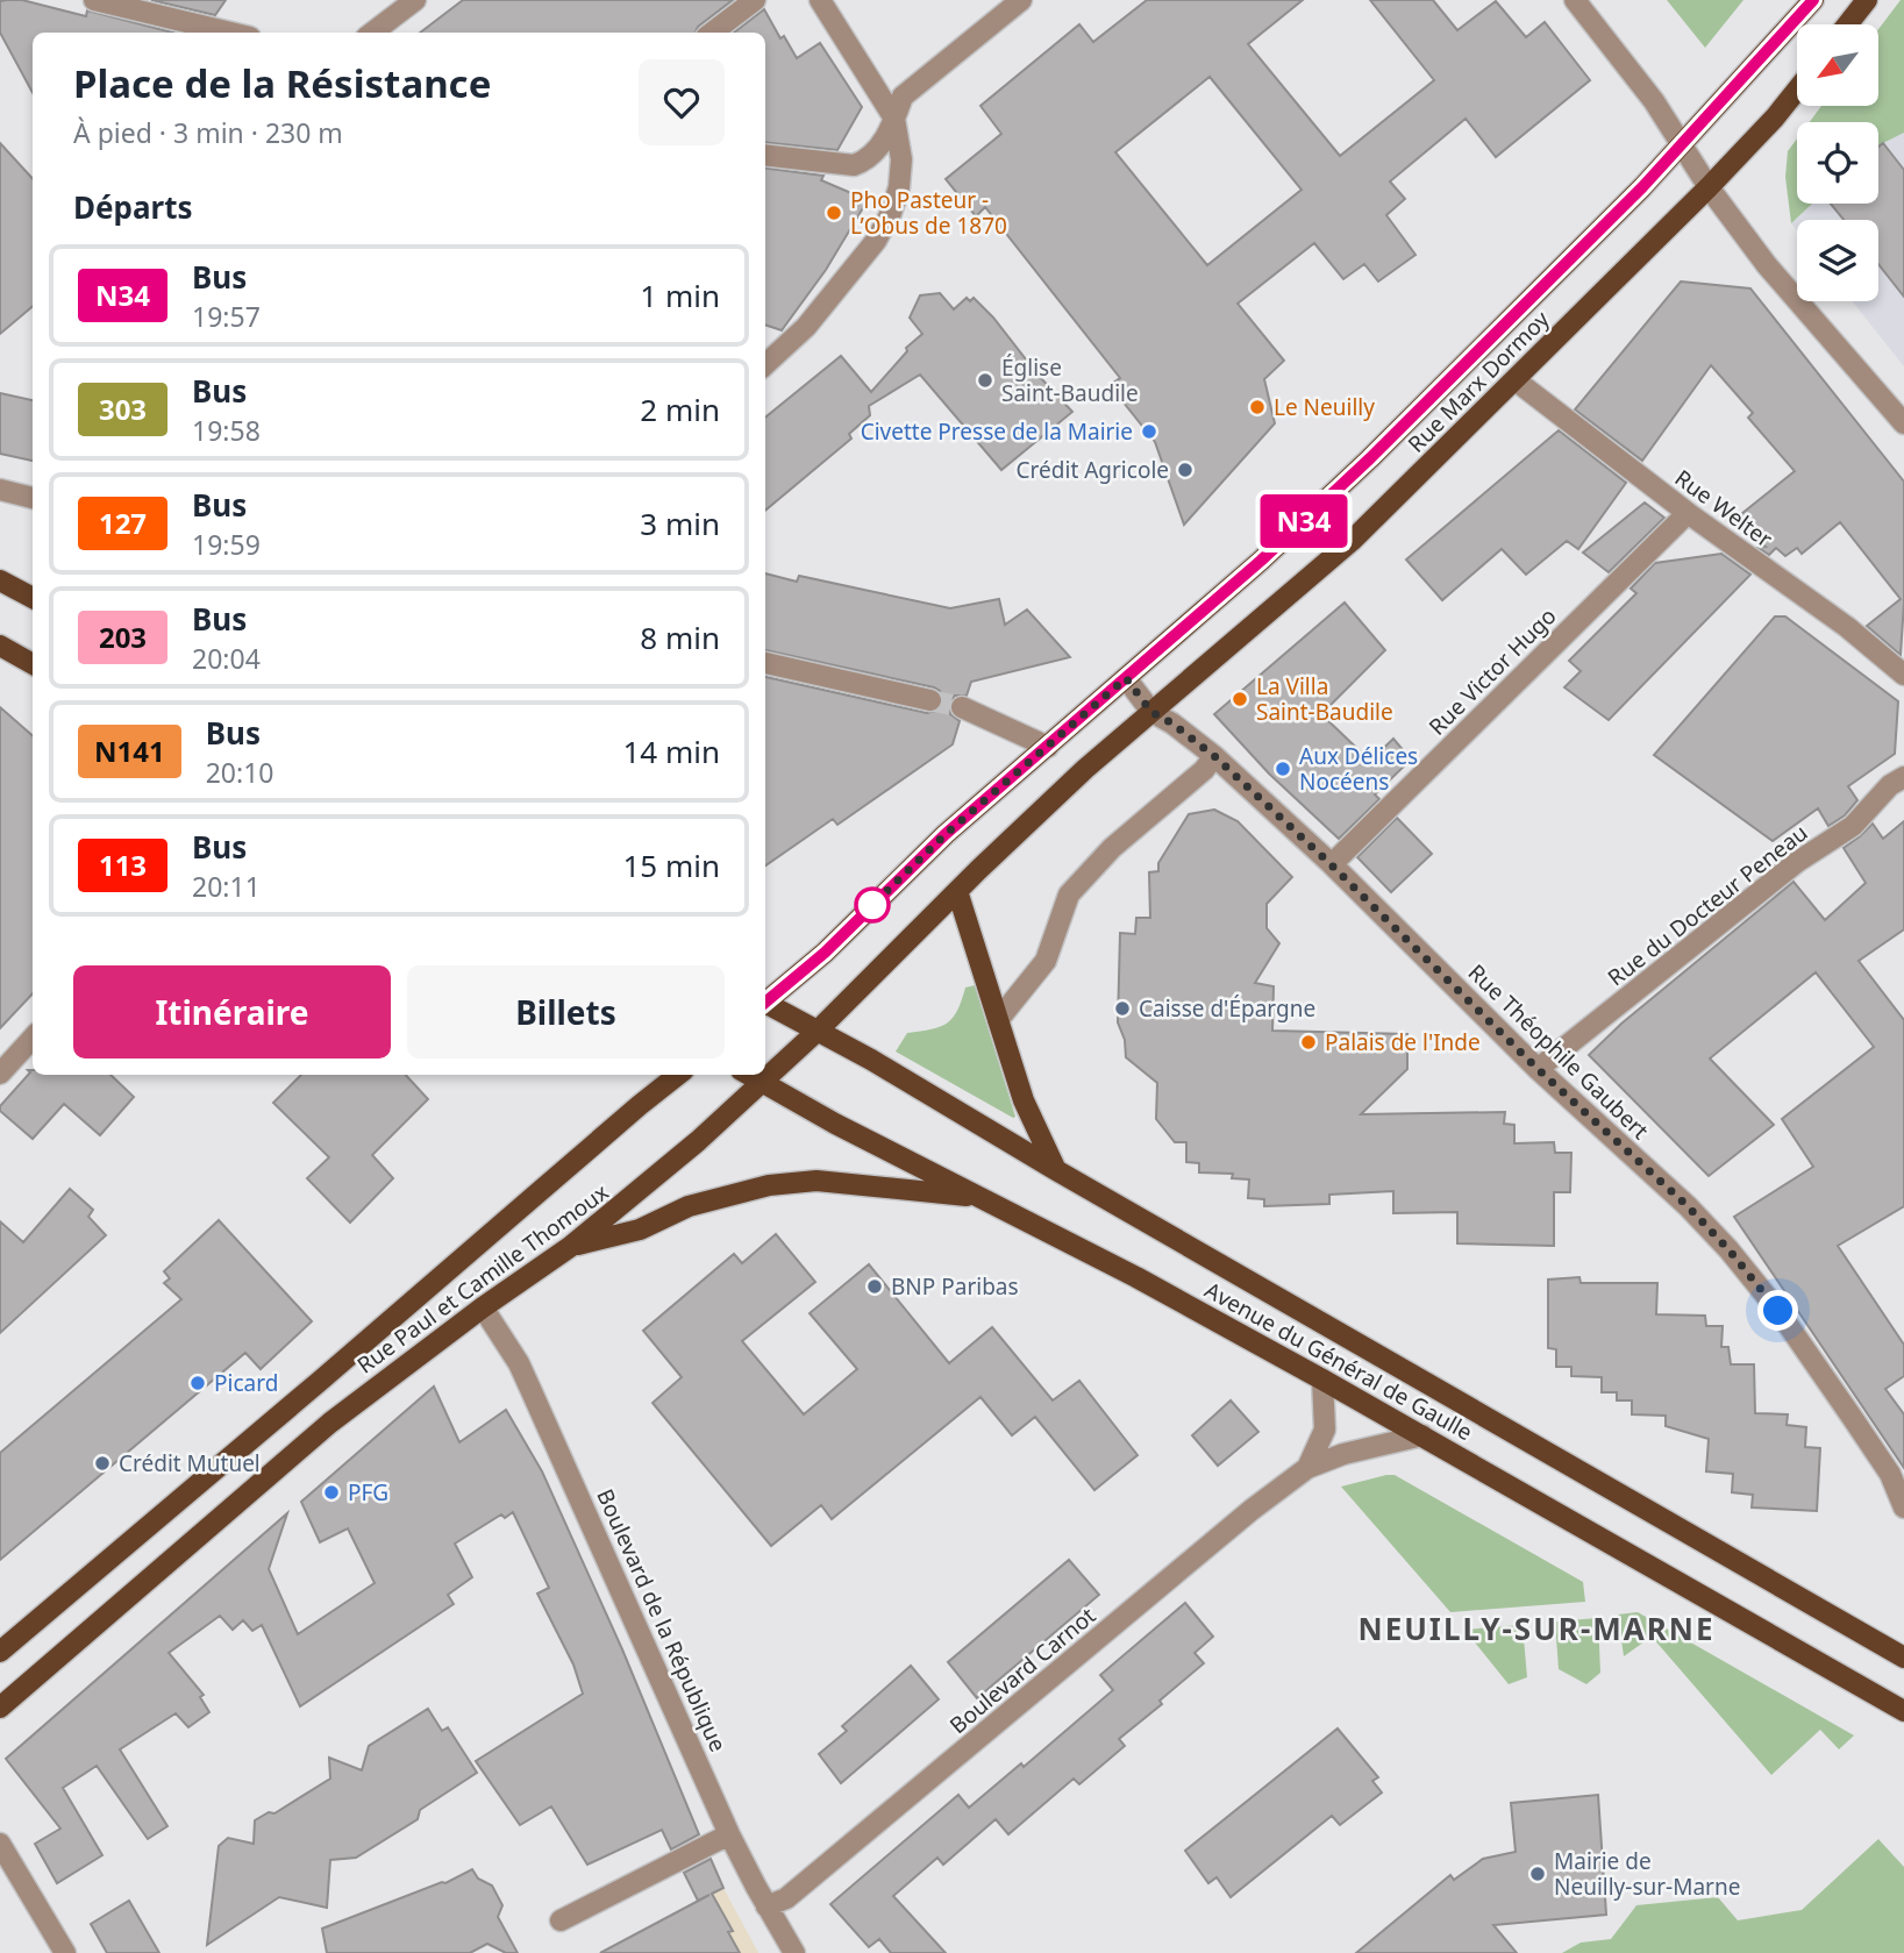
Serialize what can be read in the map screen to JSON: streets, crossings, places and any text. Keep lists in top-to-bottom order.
{
  "streets": {
    "main road": ["Rue Marx Dormoy", "Rue Paul et Camille Thomoux", "Avenue du Général de Gaulle"],
    "street": [
      "Rue Welter",
      "Rue Victor Hugo",
      "Rue du Docteur Peneau",
      "Rue Théophile Gaubert",
      "Boulevard de la République",
      "Boulevard Carnot"
    ]
  },
  "crossings": [
    ["Rue Marx Dormoy", "Rue Welter"],
    ["Rue Marx Dormoy", "Rue Théophile Gaubert"],
    ["Rue Marx Dormoy", "Rue Paul et Camille Thomoux"],
    ["Rue Welter", "Rue Victor Hugo"],
    ["Rue Victor Hugo", "Rue Théophile Gaubert"],
    ["Rue du Docteur Peneau", "Rue Théophile Gaubert"],
    ["Rue Paul et Camille Thomoux", "Avenue du Général de Gaulle"],
    ["Rue Paul et Camille Thomoux", "Boulevard de la République"],
    ["Avenue du Général de Gaulle", "Boulevard Carnot"],
    ["Boulevard de la République", "Boulevard Carnot"]
  ],
  "districts": ["NEUILLY-SUR-MARNE"],
  "places": [
    "Pho Pasteur - L’Obus de 1870",
    "Église Saint-Baudile",
    "Le Neuilly",
    "Civette Presse de la Mairie",
    "Crédit Agricole",
    "La Villa Saint-Baudile",
    "Aux Délices Nocéens",
    "Caisse d'Épargne",
    "Palais de l'Inde",
    "BNP Paribas",
    "Picard",
    "Crédit Mutuel",
    "PFG",
    "Mairie de Neuilly-sur-Marne"
  ],
  "lines": ["bus line N34"],
  "north": "bottom left",
  "page": {
    "on_map": "N34",
    "heading": [
      ["Place de la Résistance", "À pied · 3 min · 230 m"],
      "Départs"
    ],
    "list": [
      {
        "mark": "N34",
        "name": "Bus",
        "note": "19:57",
        "value": "1 min"
      },
      {
        "mark": "303",
        "name": "Bus",
        "note": "19:58",
        "value": "2 min"
      },
      {
        "mark": "127",
        "name": "Bus",
        "note": "19:59",
        "value": "3 min"
      },
      {
        "mark": "203",
        "name": "Bus",
        "note": "20:04",
        "value": "8 min"
      },
      {
        "mark": "N141",
        "name": "Bus",
        "note": "20:10",
        "value": "14 min"
      },
      {
        "mark": "113",
        "name": "Bus",
        "note": "20:11",
        "value": "15 min"
      }
    ],
    "buttons": ["Itinéraire", "Billets"]
  }
}
